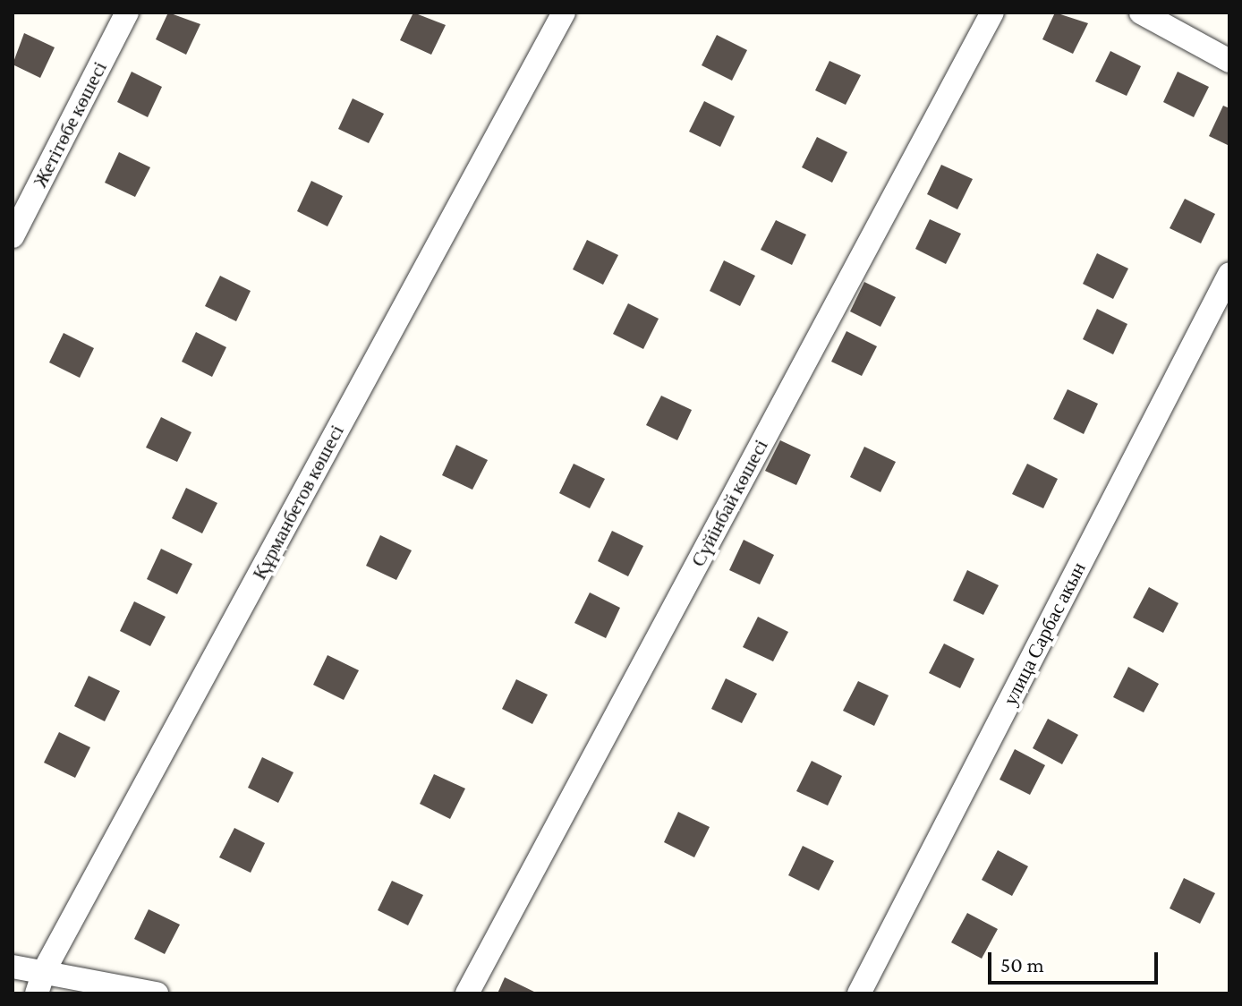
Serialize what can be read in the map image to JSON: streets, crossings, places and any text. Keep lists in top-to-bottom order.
{
  "streets": {
    "street": [
      "Жетітөбе көшесі",
      "Құрманбетов көшесі",
      "Сүйінбай көшесі",
      "улица Сарбас акын"
    ]
  },
  "scale_bar": "50 m"
}
